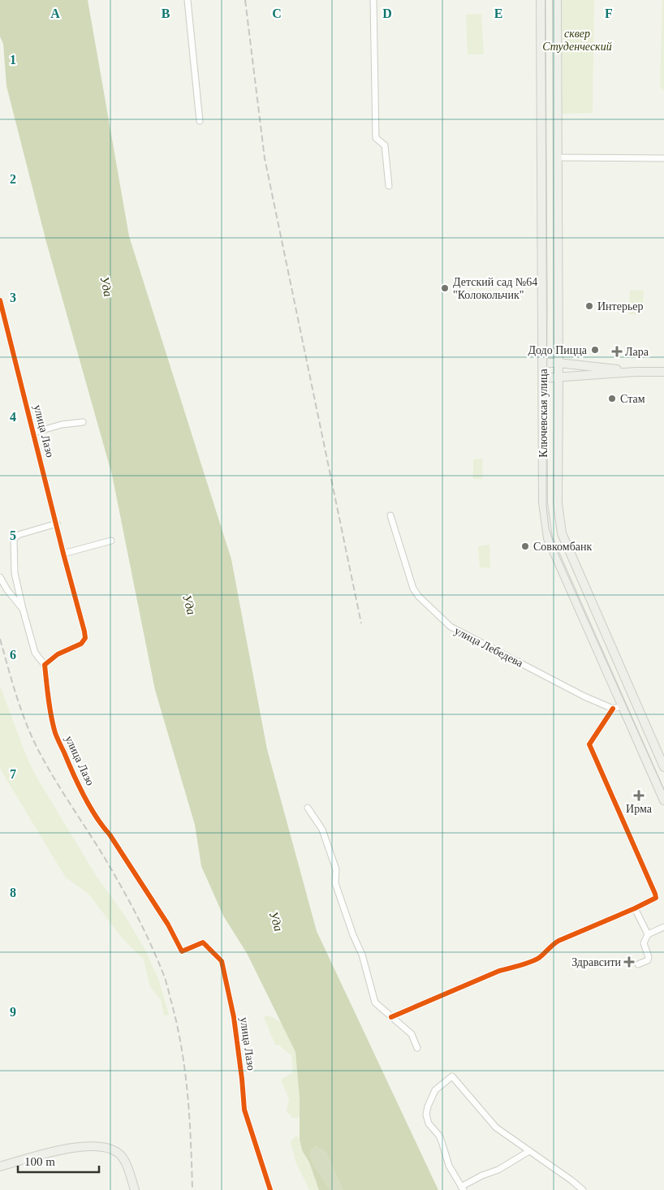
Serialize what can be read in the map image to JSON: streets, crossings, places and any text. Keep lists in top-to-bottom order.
{
  "streets": {
    "main road": ["Ключевская улица"],
    "street": ["улица Лазо", "улица Лебедева"]
  },
  "water": ["Уда"],
  "parks": ["сквер Студенческий"],
  "places": {
    "other": [
      "Детский сад №64 \"Колокольчик\"",
      "Интерьер",
      "Додо Пицца",
      "Стам",
      "Совкомбанк"
    ],
    "health": ["Лара", "Ирма", "Здравсити"]
  },
  "scale_bar": "100 m",
  "grid": {
    "columns": [
      "A",
      "B",
      "C",
      "D",
      "E",
      "F"
    ],
    "rows": [
      "1",
      "2",
      "3",
      "4",
      "5",
      "6",
      "7",
      "8",
      "9"
    ]
  }
}
